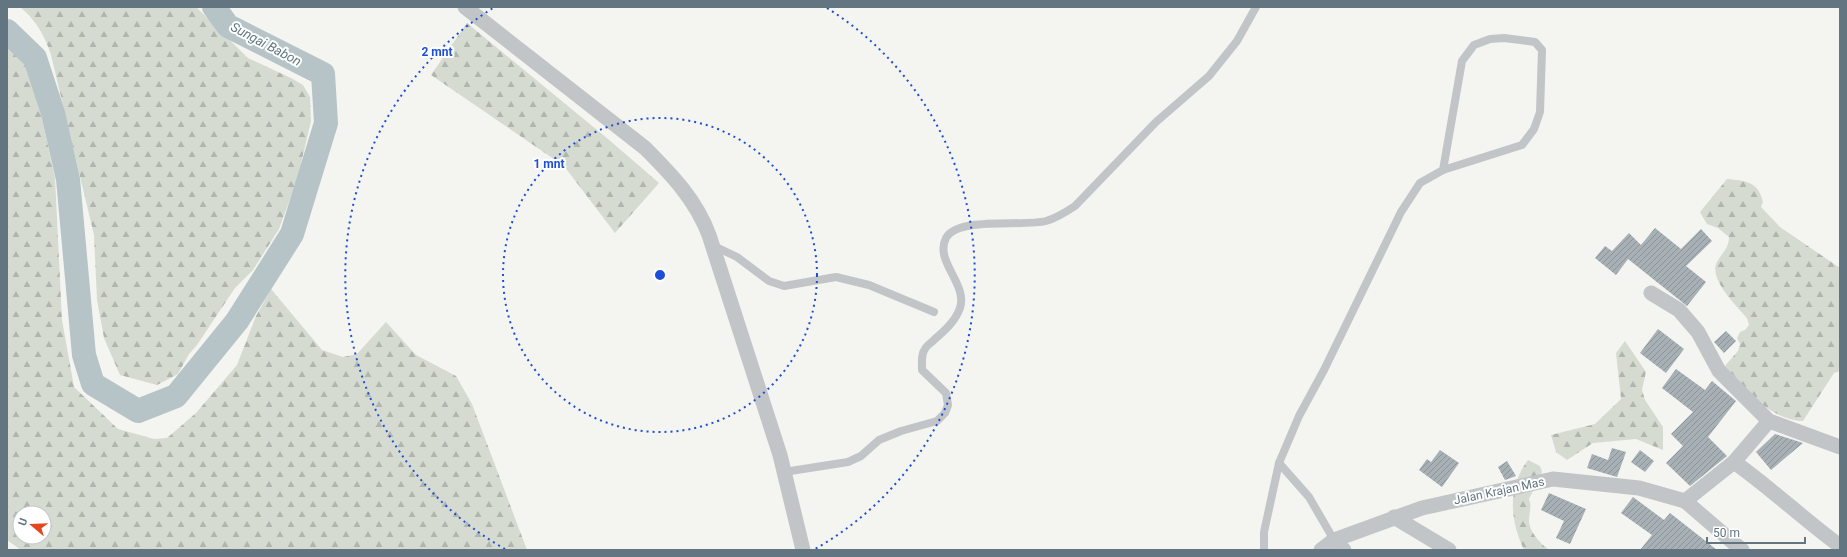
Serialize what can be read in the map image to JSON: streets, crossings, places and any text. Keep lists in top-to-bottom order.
{
  "streets": {
    "street": ["Jalan Krajan Mas"]
  },
  "water": ["Sungai Babon"],
  "scale_bar": "50 m",
  "north": "left",
  "rings": ["2 mnt", "1 mnt"]
}
